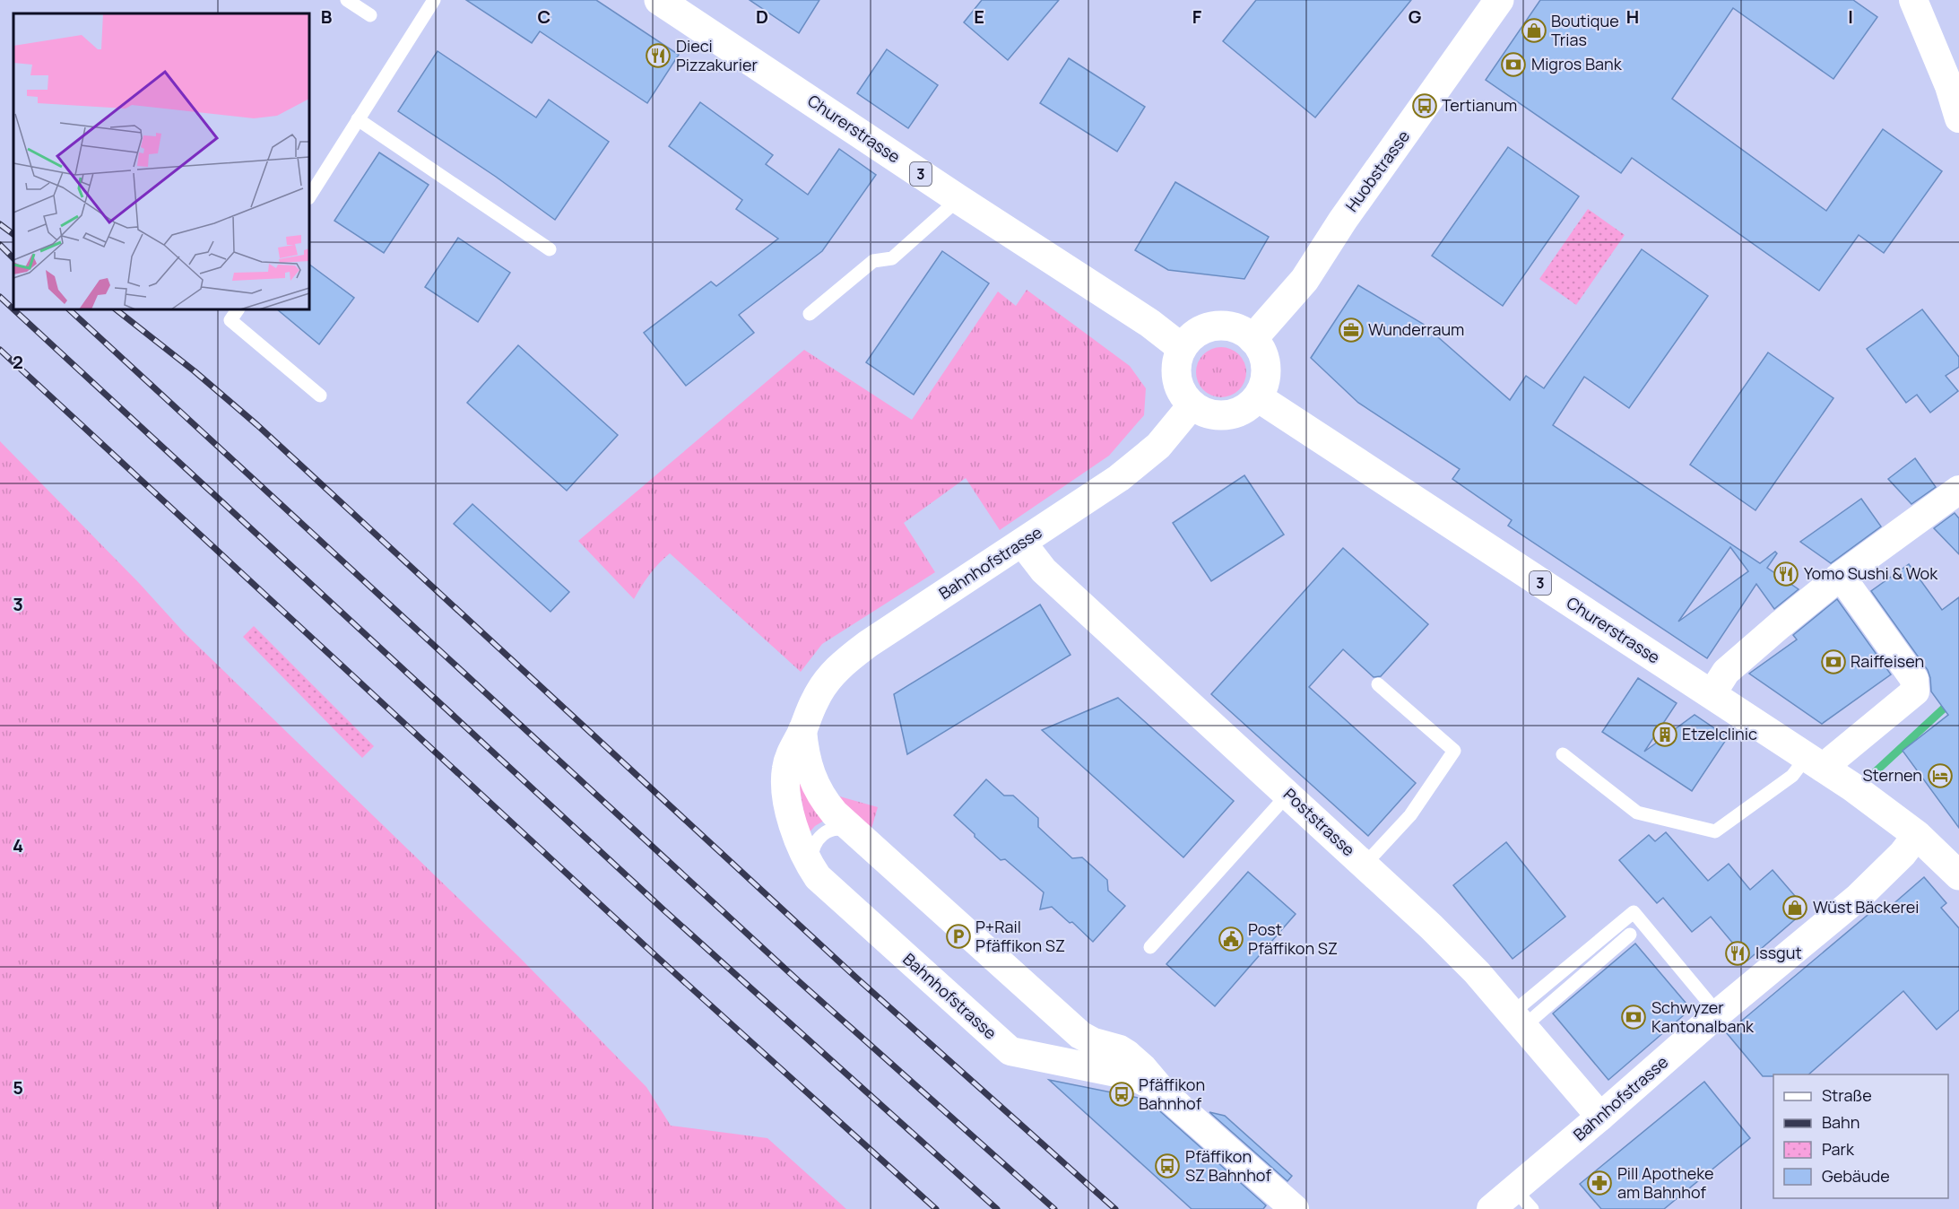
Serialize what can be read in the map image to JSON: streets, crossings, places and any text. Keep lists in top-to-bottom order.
{
  "streets": {
    "main road": ["Churerstrasse", "Huobstrasse", "3"],
    "street": ["Bahnhofstrasse", "Poststrasse"]
  },
  "crossings": [
    ["Churerstrasse", "Huobstrasse"],
    ["Churerstrasse", "Bahnhofstrasse"],
    ["Huobstrasse", "Bahnhofstrasse"],
    ["Bahnhofstrasse", "Poststrasse"]
  ],
  "places": {
    "shop": ["Boutique Trias", "Wüst Bäckerei"],
    "restaurant": ["Dieci Pizzakurier", "Yomo Sushi & Wok", "Issgut"],
    "bank": ["Migros Bank", "Raiffeisen", "Schwyzer Kantonalbank"],
    "bus stop": ["Tertianum", "Pfäffikon Bahnhof", "Pfäffikon SZ Bahnhof"],
    "office": ["Wunderraum"],
    "building": ["Etzelclinic"],
    "hotel": ["Sternen"],
    "parking": ["P+Rail Pfäffikon SZ"],
    "public building": ["Post Pfäffikon SZ"],
    "pharmacy": ["Pill Apotheke am Bahnhof"]
  },
  "legend": [
    "Straße",
    "Bahn",
    "Park",
    "Gebäude"
  ],
  "grid": {
    "columns": [
      "B",
      "C",
      "D",
      "E",
      "F",
      "G",
      "H",
      "I"
    ],
    "rows": [
      "2",
      "3",
      "4",
      "5"
    ]
  }
}
